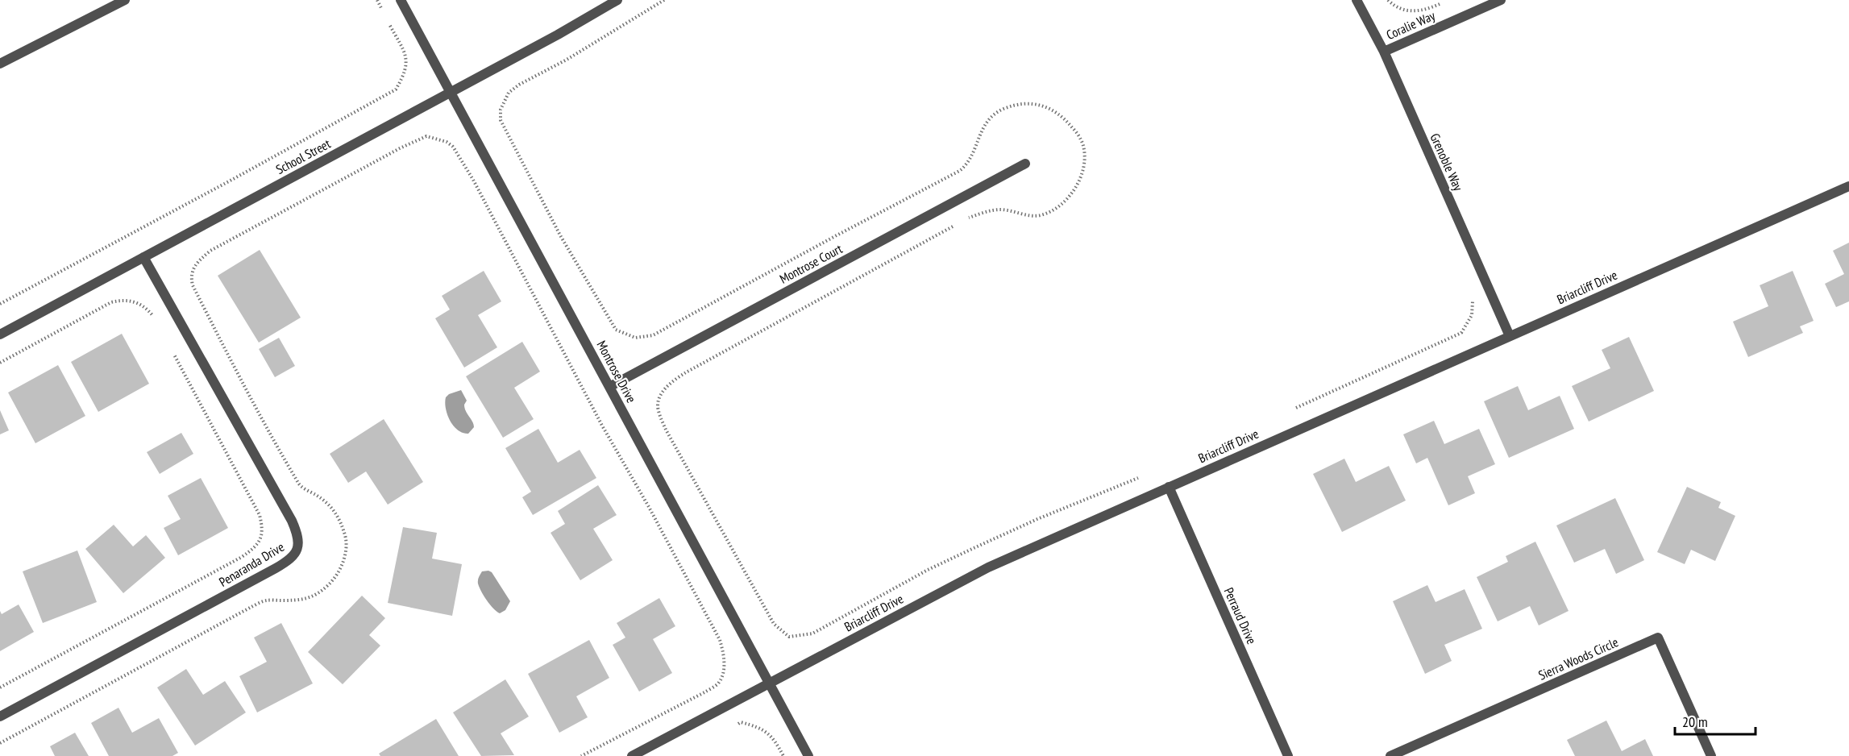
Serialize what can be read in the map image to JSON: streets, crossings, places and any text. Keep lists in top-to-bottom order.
{
  "streets": {
    "street": [
      "Coralie Way",
      "School Street",
      "Grenoble Way",
      "Montrose Court",
      "Briarcliff Drive",
      "Montrose Drive",
      "Penaranda Drive",
      "Perraud Drive",
      "Sierra Woods Circle"
    ]
  },
  "crossings": [
    ["Coralie Way", "Grenoble Way"],
    ["School Street", "Montrose Drive"],
    ["School Street", "Penaranda Drive"],
    ["Grenoble Way", "Briarcliff Drive"],
    ["Montrose Court", "Montrose Drive"],
    ["Briarcliff Drive", "Montrose Drive"],
    ["Briarcliff Drive", "Perraud Drive"]
  ],
  "scale_bar": "20 m"
}
